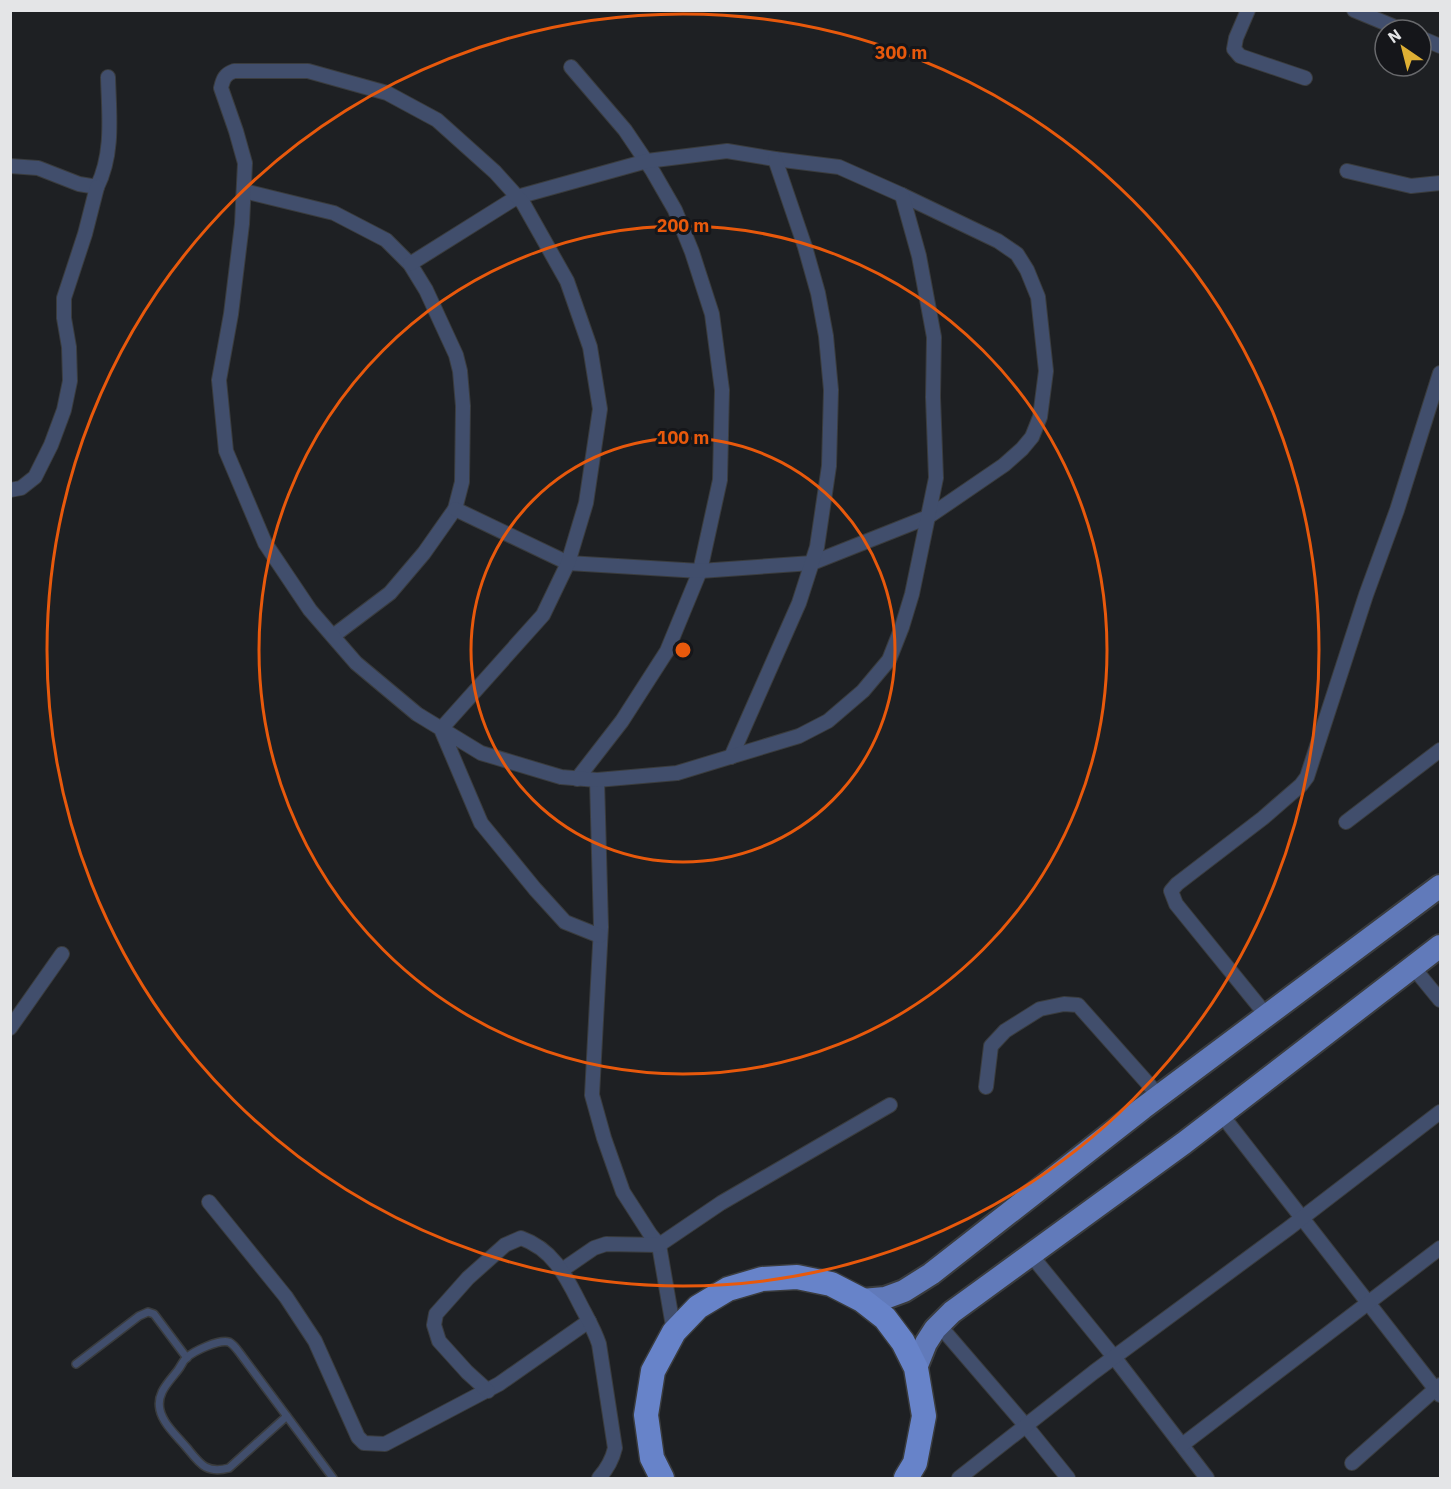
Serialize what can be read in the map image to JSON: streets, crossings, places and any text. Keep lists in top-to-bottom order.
{
  "north": "top left",
  "rings": ["300 m", "200 m", "100 m"]
}
